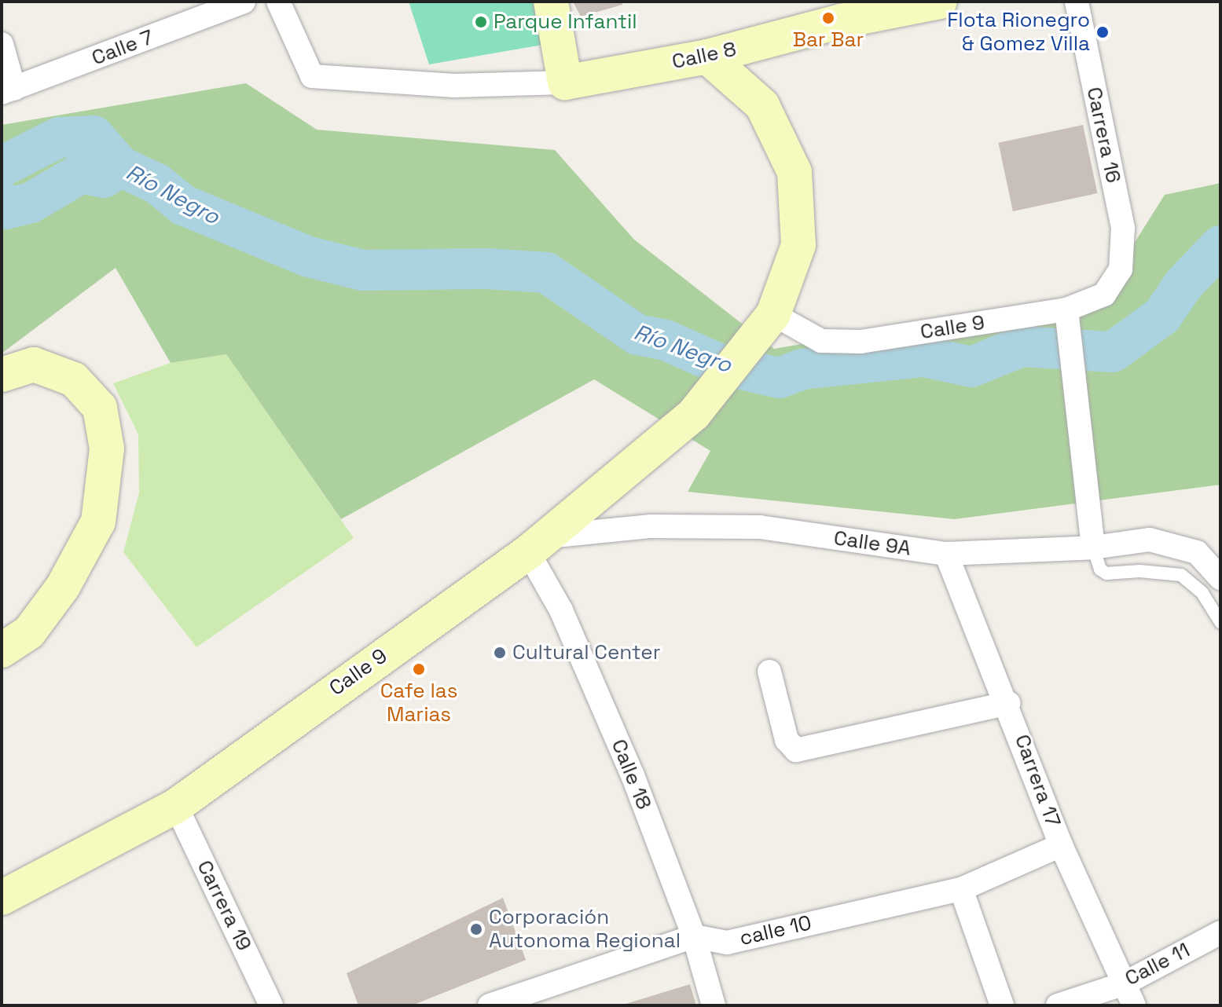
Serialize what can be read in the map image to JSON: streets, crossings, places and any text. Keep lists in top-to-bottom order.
{
  "streets": {
    "street": [
      "Calle 7",
      "Calle 8",
      "Carrera 16",
      "Calle 9",
      "Calle 9A",
      "Calle 18",
      "Carrera 17",
      "Carrera 19",
      "calle 10",
      "Calle 11"
    ]
  },
  "crossings": [
    ["Carrera 16", "Calle 9"],
    ["Calle 9", "Calle 9A"],
    ["Calle 9", "Calle 18"],
    ["Calle 9", "Carrera 19"],
    ["Calle 9A", "Calle 18"],
    ["Calle 9A", "Carrera 17"],
    ["Calle 18", "calle 10"],
    ["Carrera 17", "calle 10"],
    ["Carrera 17", "Calle 11"]
  ],
  "water": ["Río Negro"],
  "places": [
    "Bar Bar",
    "Parque Infantil",
    "Flota Rionegro & Gomez Villa",
    "Cultural Center",
    "Cafe las Marias",
    "Corporación Autonoma Regional"
  ]
}
